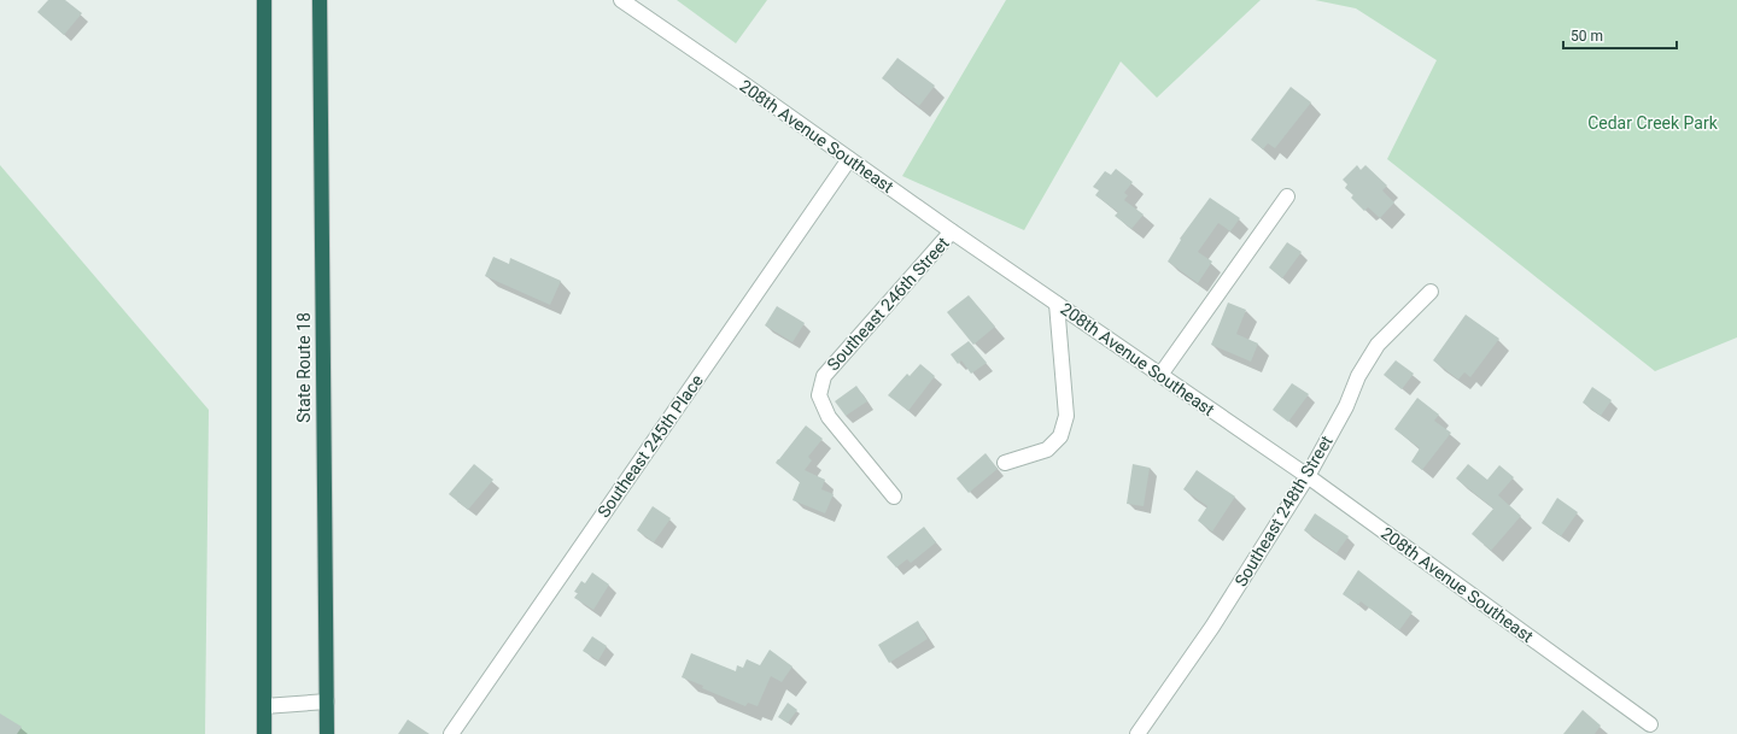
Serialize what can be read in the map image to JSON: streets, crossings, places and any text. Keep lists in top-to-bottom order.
{
  "streets": {
    "highway": ["State Route 18"],
    "street": [
      "208th Avenue Southeast",
      "Southeast 246th Street",
      "Southeast 245th Place",
      "Southeast 248th Street"
    ]
  },
  "crossings": [
    ["208th Avenue Southeast", "Southeast 246th Street"],
    ["208th Avenue Southeast", "Southeast 245th Place"],
    ["208th Avenue Southeast", "Southeast 248th Street"]
  ],
  "parks": ["Cedar Creek Park"],
  "scale_bar": "50 m"
}
